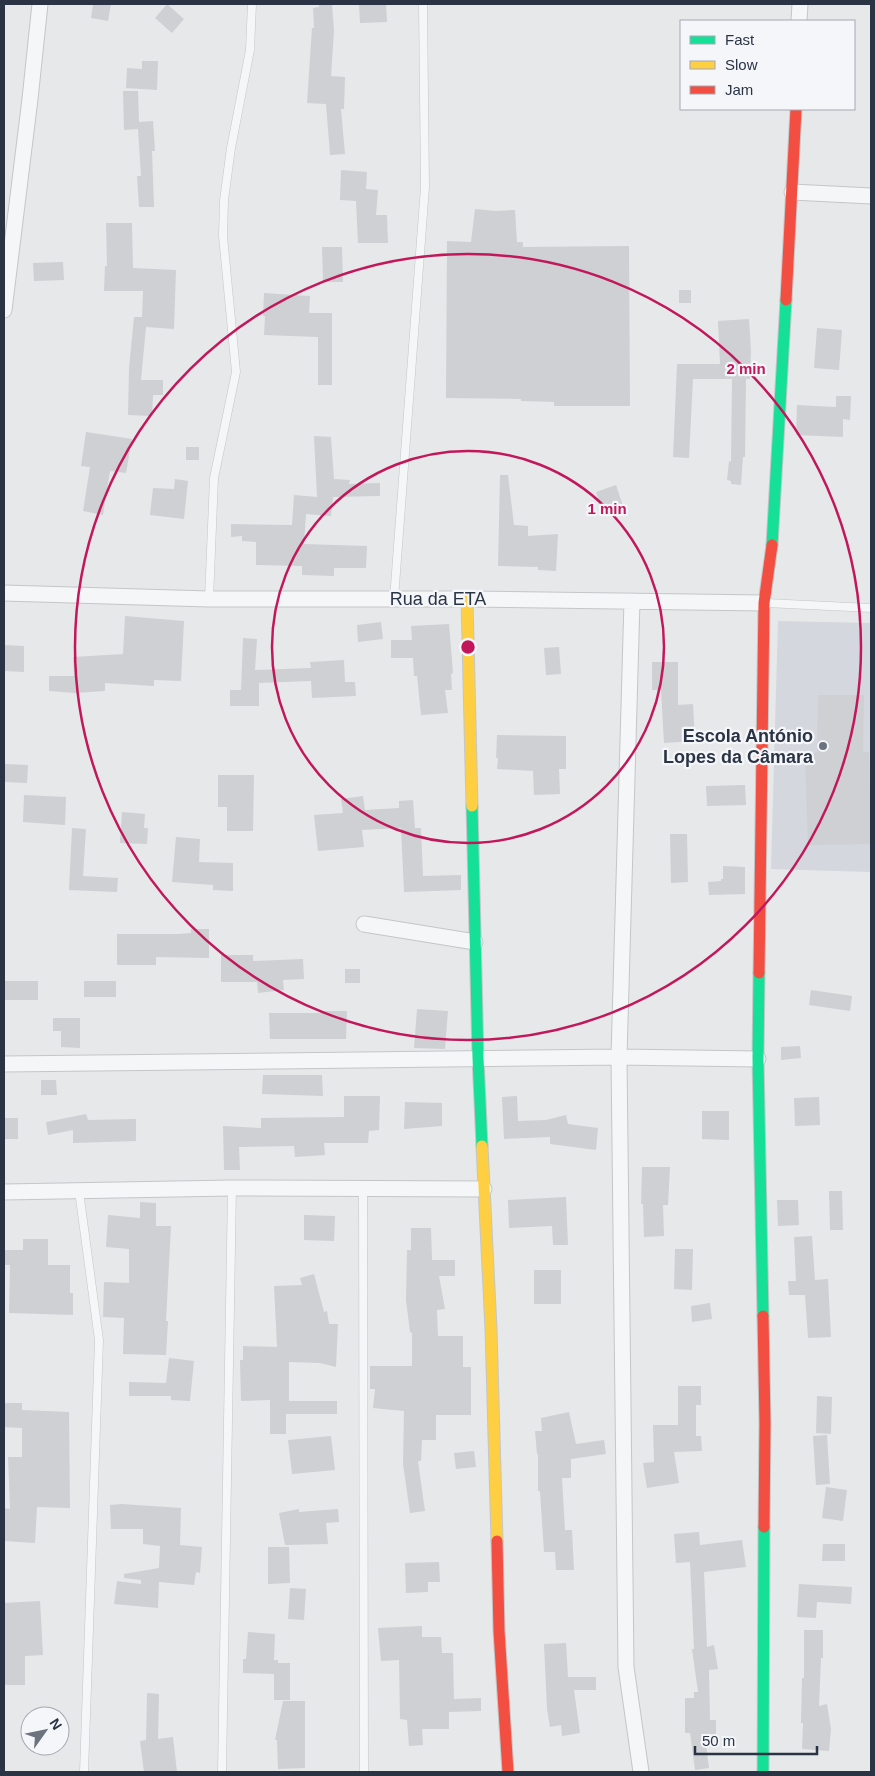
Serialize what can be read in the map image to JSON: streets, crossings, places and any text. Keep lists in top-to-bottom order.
{
  "streets": {
    "street": ["Rua da ETA"]
  },
  "places": ["Escola António Lopes da Câmara"],
  "legend": ["Fast", "Slow", "Jam"],
  "scale_bar": "50 m",
  "north": "top right",
  "rings": ["2 min", "1 min"]
}
